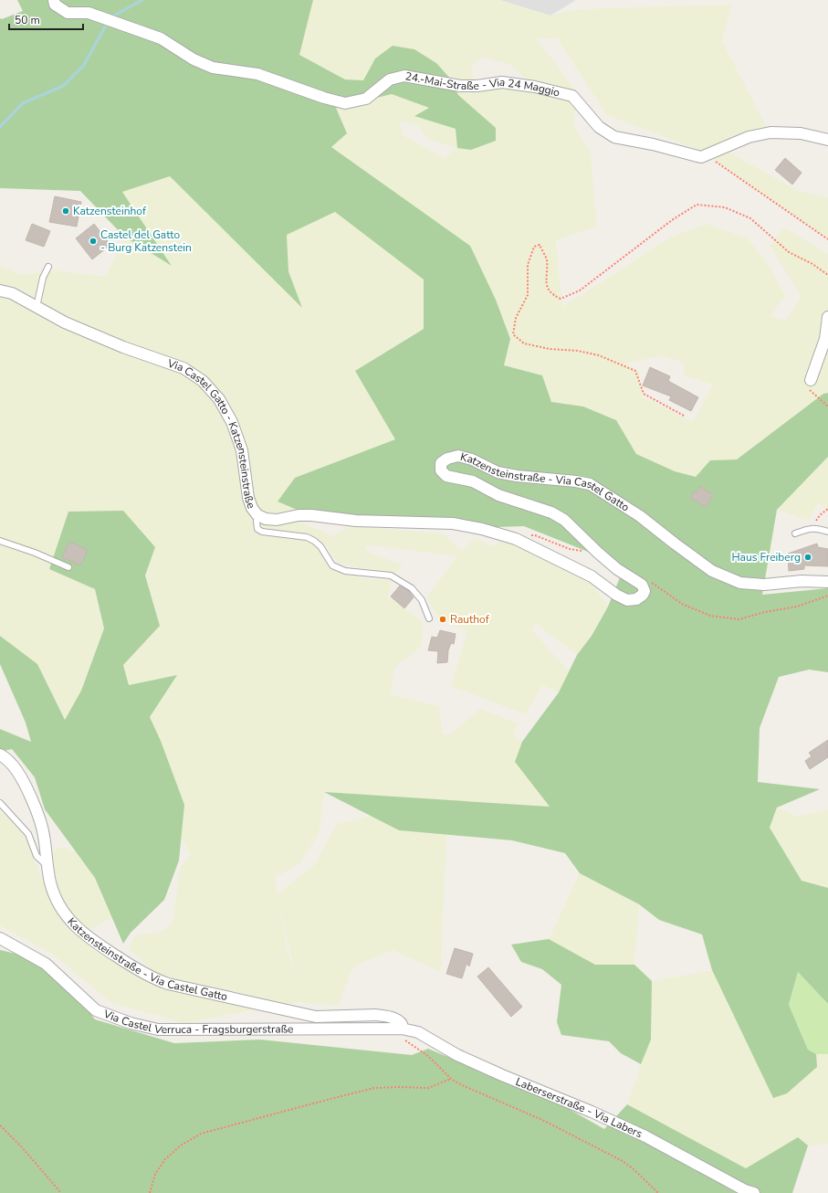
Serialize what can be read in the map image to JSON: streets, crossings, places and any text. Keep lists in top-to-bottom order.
{
  "streets": {
    "street": [
      "24.-Mai-Straße - Via 24 Maggio",
      "Via Castel Gatto - Katzensteinstraße",
      "Katzensteinstraße - Via Castel Gatto",
      "Via Castel Verruca - Fragsburgerstraße",
      "Laberserstraße - Via Labers"
    ]
  },
  "crossings": [
    ["Via Castel Gatto - Katzensteinstraße", "Katzensteinstraße - Via Castel Gatto"],
    ["Katzensteinstraße - Via Castel Gatto", "Via Castel Verruca - Fragsburgerstraße"],
    ["Katzensteinstraße - Via Castel Gatto", "Laberserstraße - Via Labers"],
    ["Via Castel Verruca - Fragsburgerstraße", "Laberserstraße - Via Labers"]
  ],
  "places": [
    "Katzensteinhof",
    "Castel del Gatto - Burg Katzenstein",
    "Haus Freiberg",
    "Rauthof"
  ],
  "scale_bar": "50 m"
}
